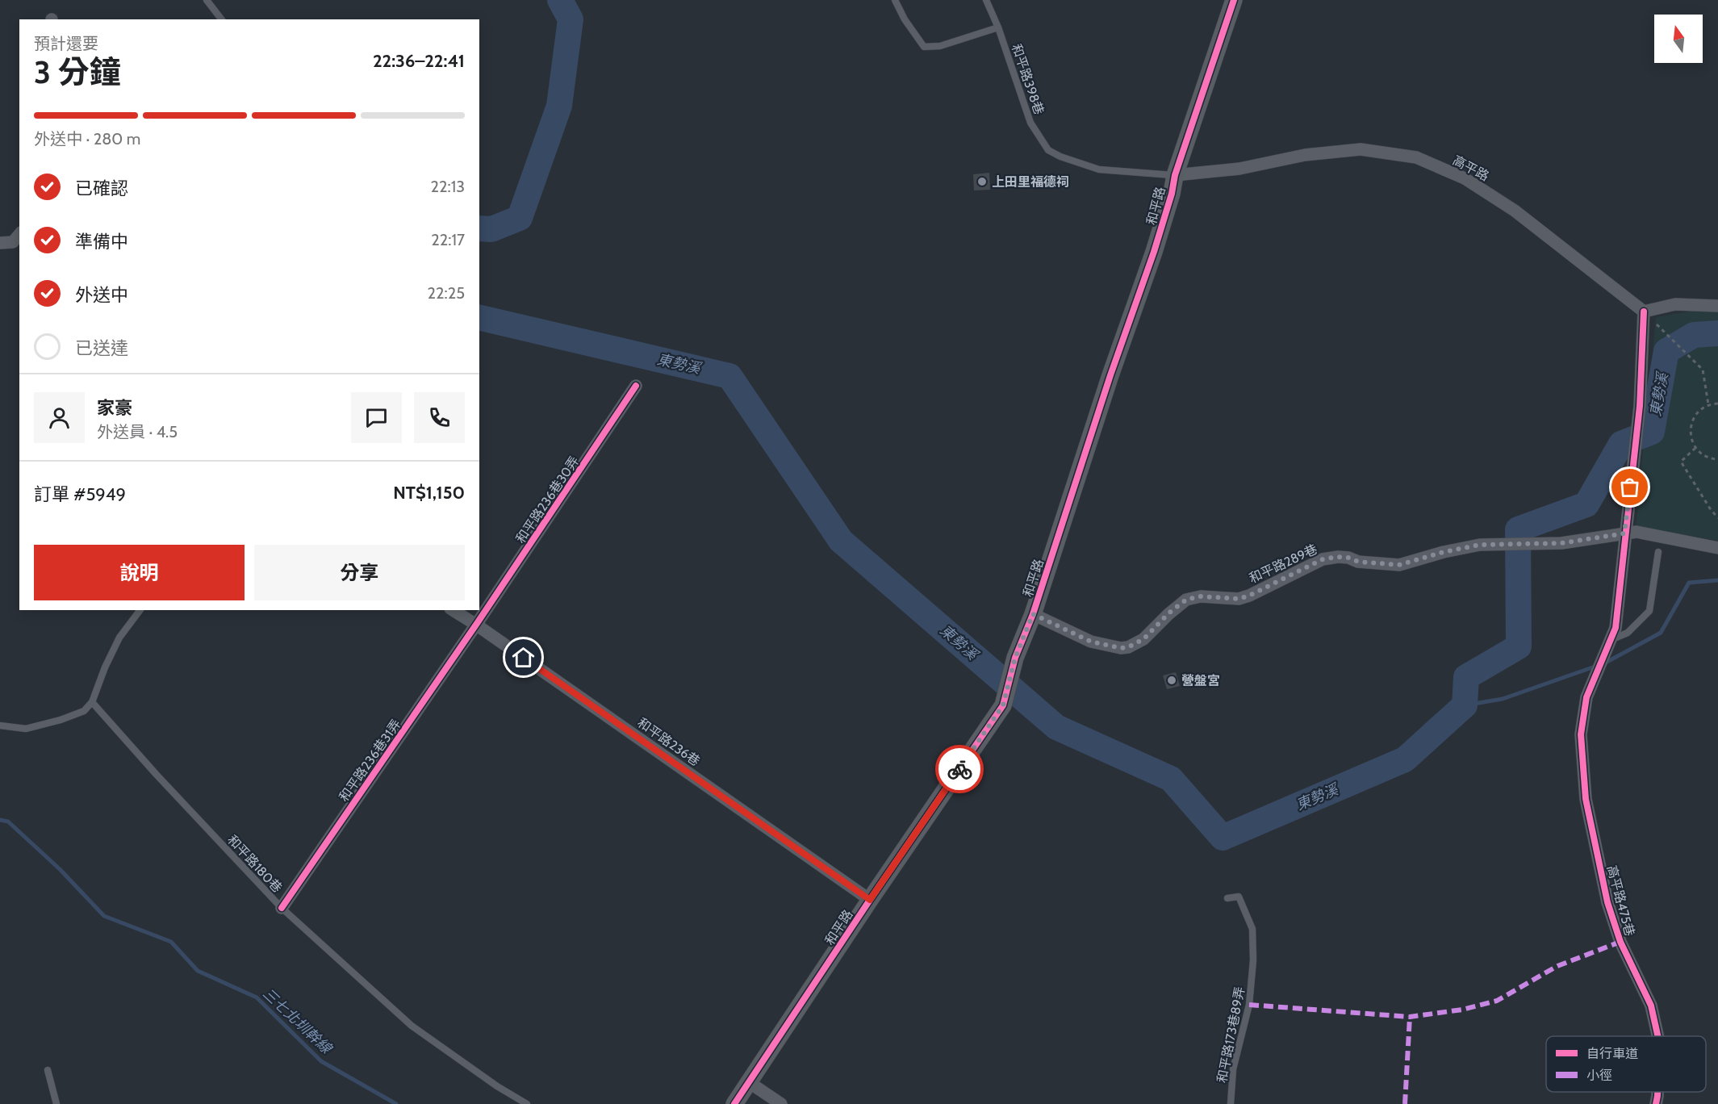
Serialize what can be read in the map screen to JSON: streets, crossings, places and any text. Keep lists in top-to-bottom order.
{
  "streets": {
    "street": [
      "高平路",
      "和平路",
      "和平路236巷30弄",
      "和平路289巷",
      "和平路236巷",
      "和平路236巷31弄",
      "高平路475巷"
    ],
    "lane": ["和平路398巷", "和平路180巷", "和平路173巷89弄"]
  },
  "crossings": [
    ["和平路398巷", "高平路"],
    ["和平路398巷", "和平路"],
    ["高平路", "和平路"],
    ["和平路", "和平路289巷"],
    ["和平路", "和平路236巷"],
    ["和平路236巷30弄", "和平路236巷"],
    ["和平路236巷30弄", "和平路236巷31弄"],
    ["和平路236巷", "和平路236巷31弄"],
    ["和平路236巷31弄", "和平路180巷"]
  ],
  "water": ["東勢溪", "三七北圳幹線"],
  "places": ["上田里福德祠", "營盤宮"],
  "legend": ["自行車道", "小徑"],
  "north": "top",
  "page": {
    "heading": ["3 分鐘", "預計還要", "22:36–22:41"],
    "panel": [
      "家豪",
      "外送員 · 4.5",
      "訂單 #5949",
      "NT$1,150"
    ],
    "bar": "外送中 · 280 m",
    "list": [
      ["已確認", "22:13"],
      ["準備中", "22:17"],
      ["外送中", "22:25"],
      "已送達"
    ],
    "buttons": ["說明", "分享"]
  }
}
